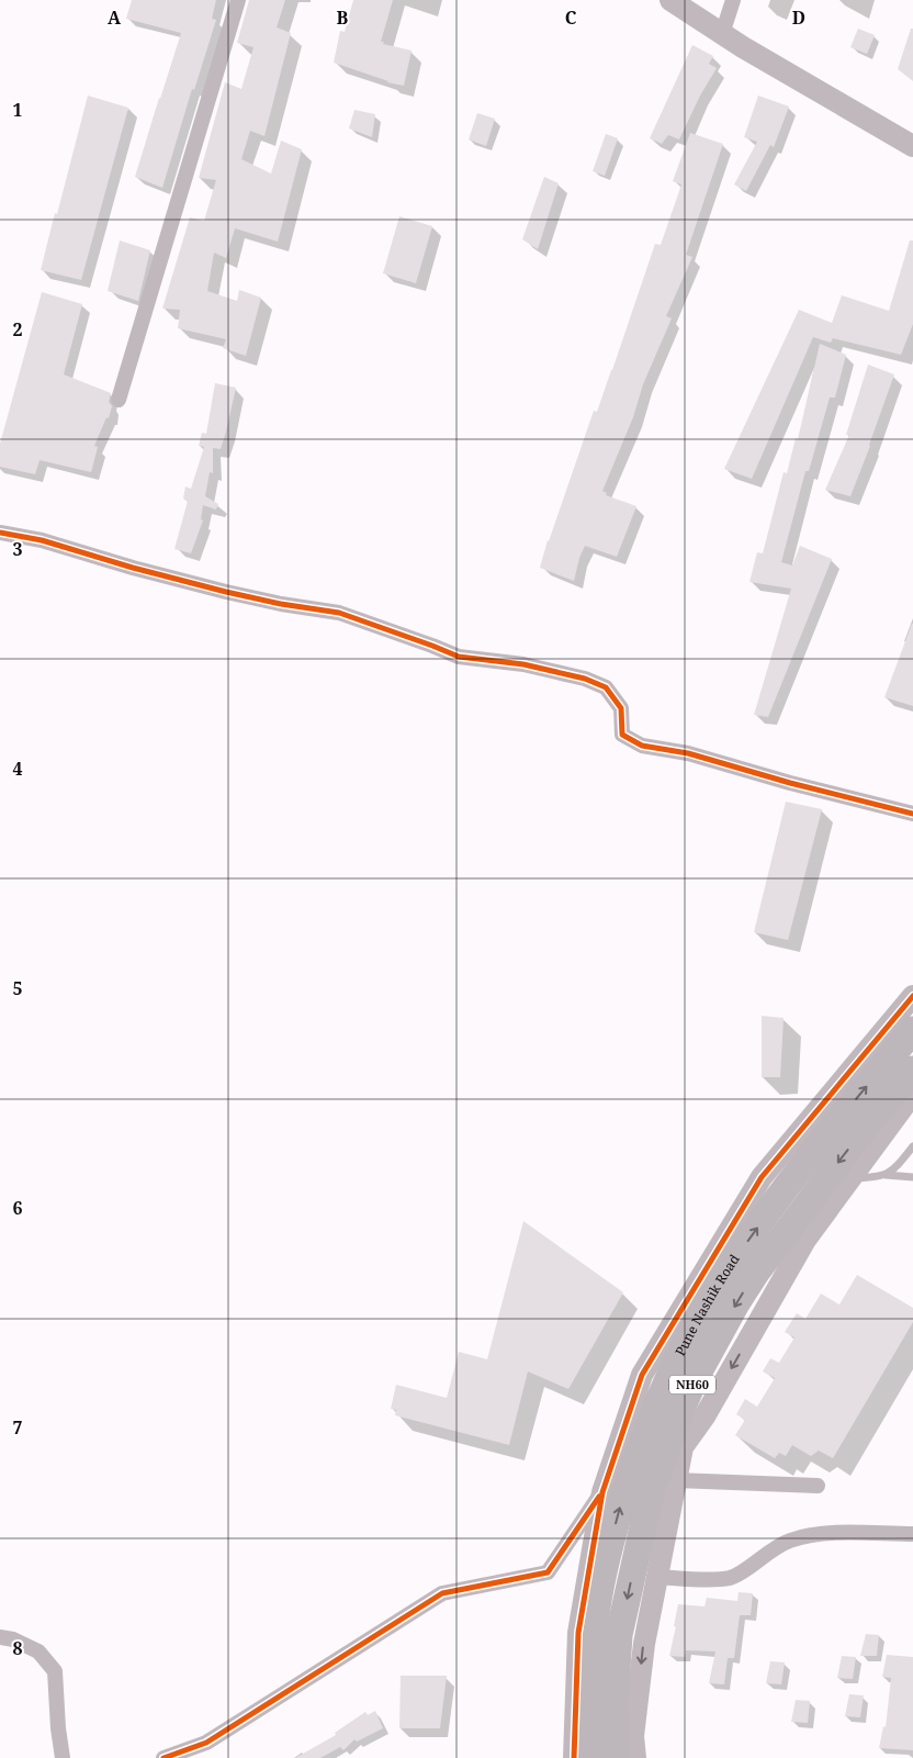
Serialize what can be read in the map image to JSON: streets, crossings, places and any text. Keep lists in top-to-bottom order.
{
  "streets": {
    "highway": ["Pune Nashik Road", "NH60"]
  },
  "grid": {
    "columns": [
      "A",
      "B",
      "C",
      "D"
    ],
    "rows": [
      "1",
      "2",
      "3",
      "4",
      "5",
      "6",
      "7",
      "8"
    ]
  }
}
